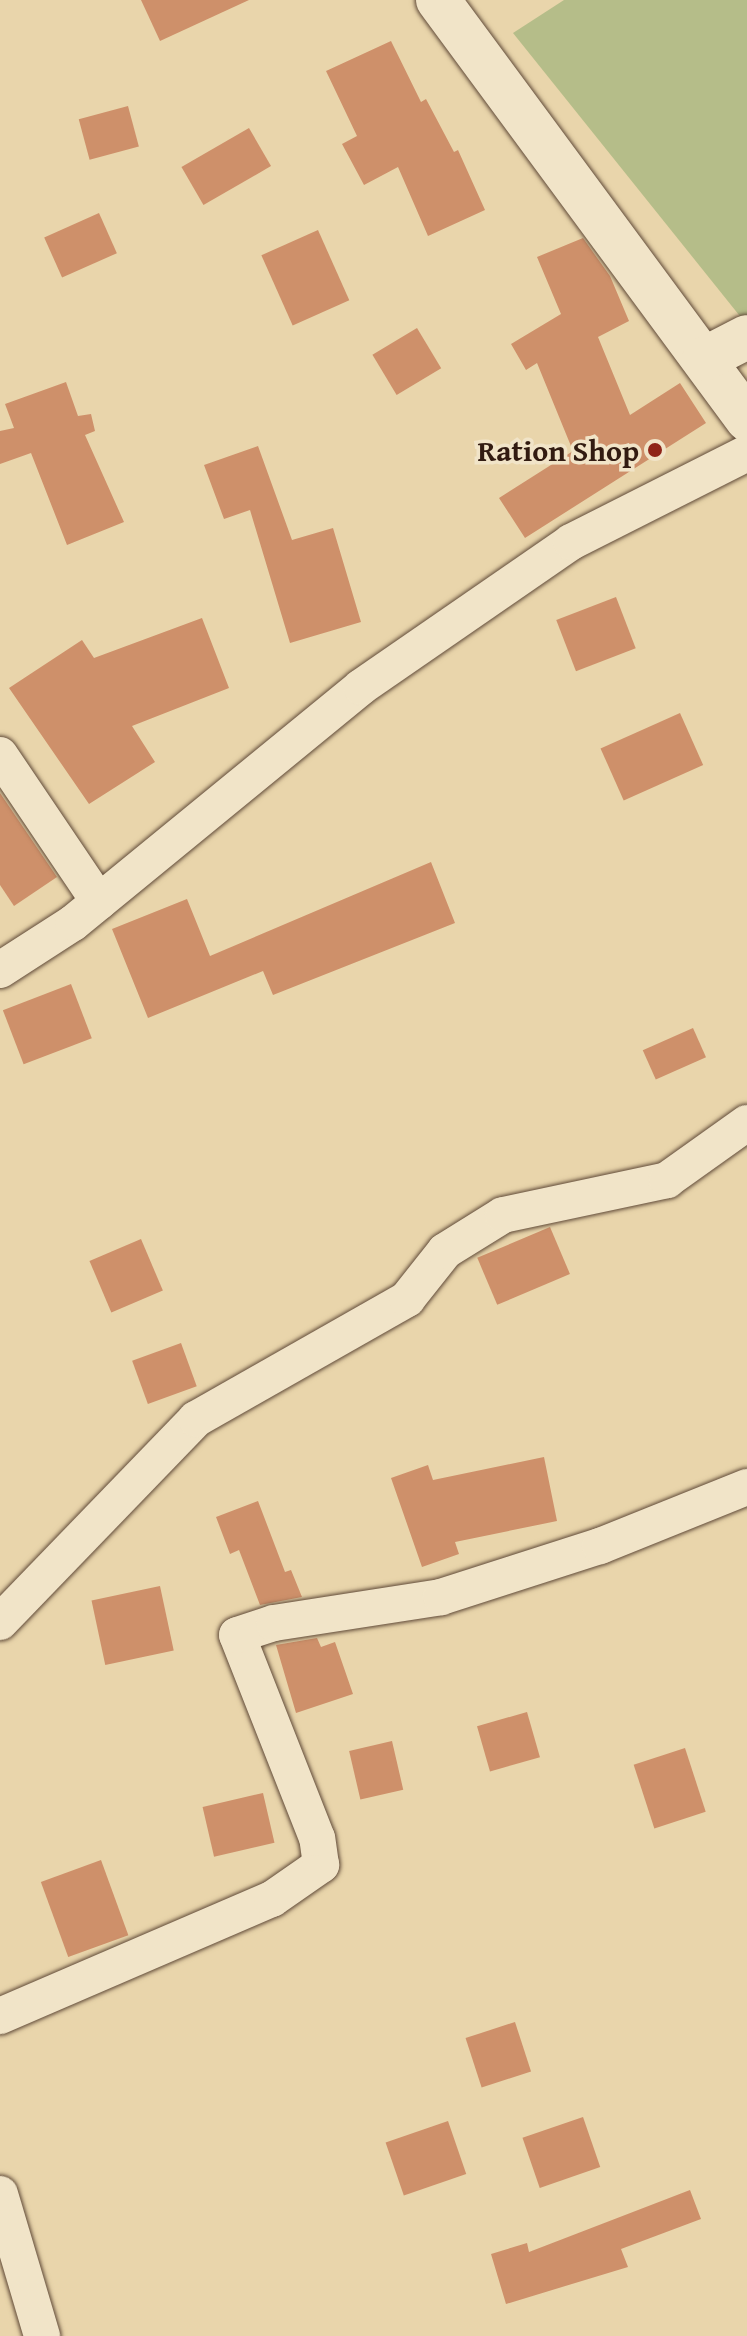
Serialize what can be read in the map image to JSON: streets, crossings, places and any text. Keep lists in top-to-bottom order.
{
  "places": ["Ration Shop"]
}
